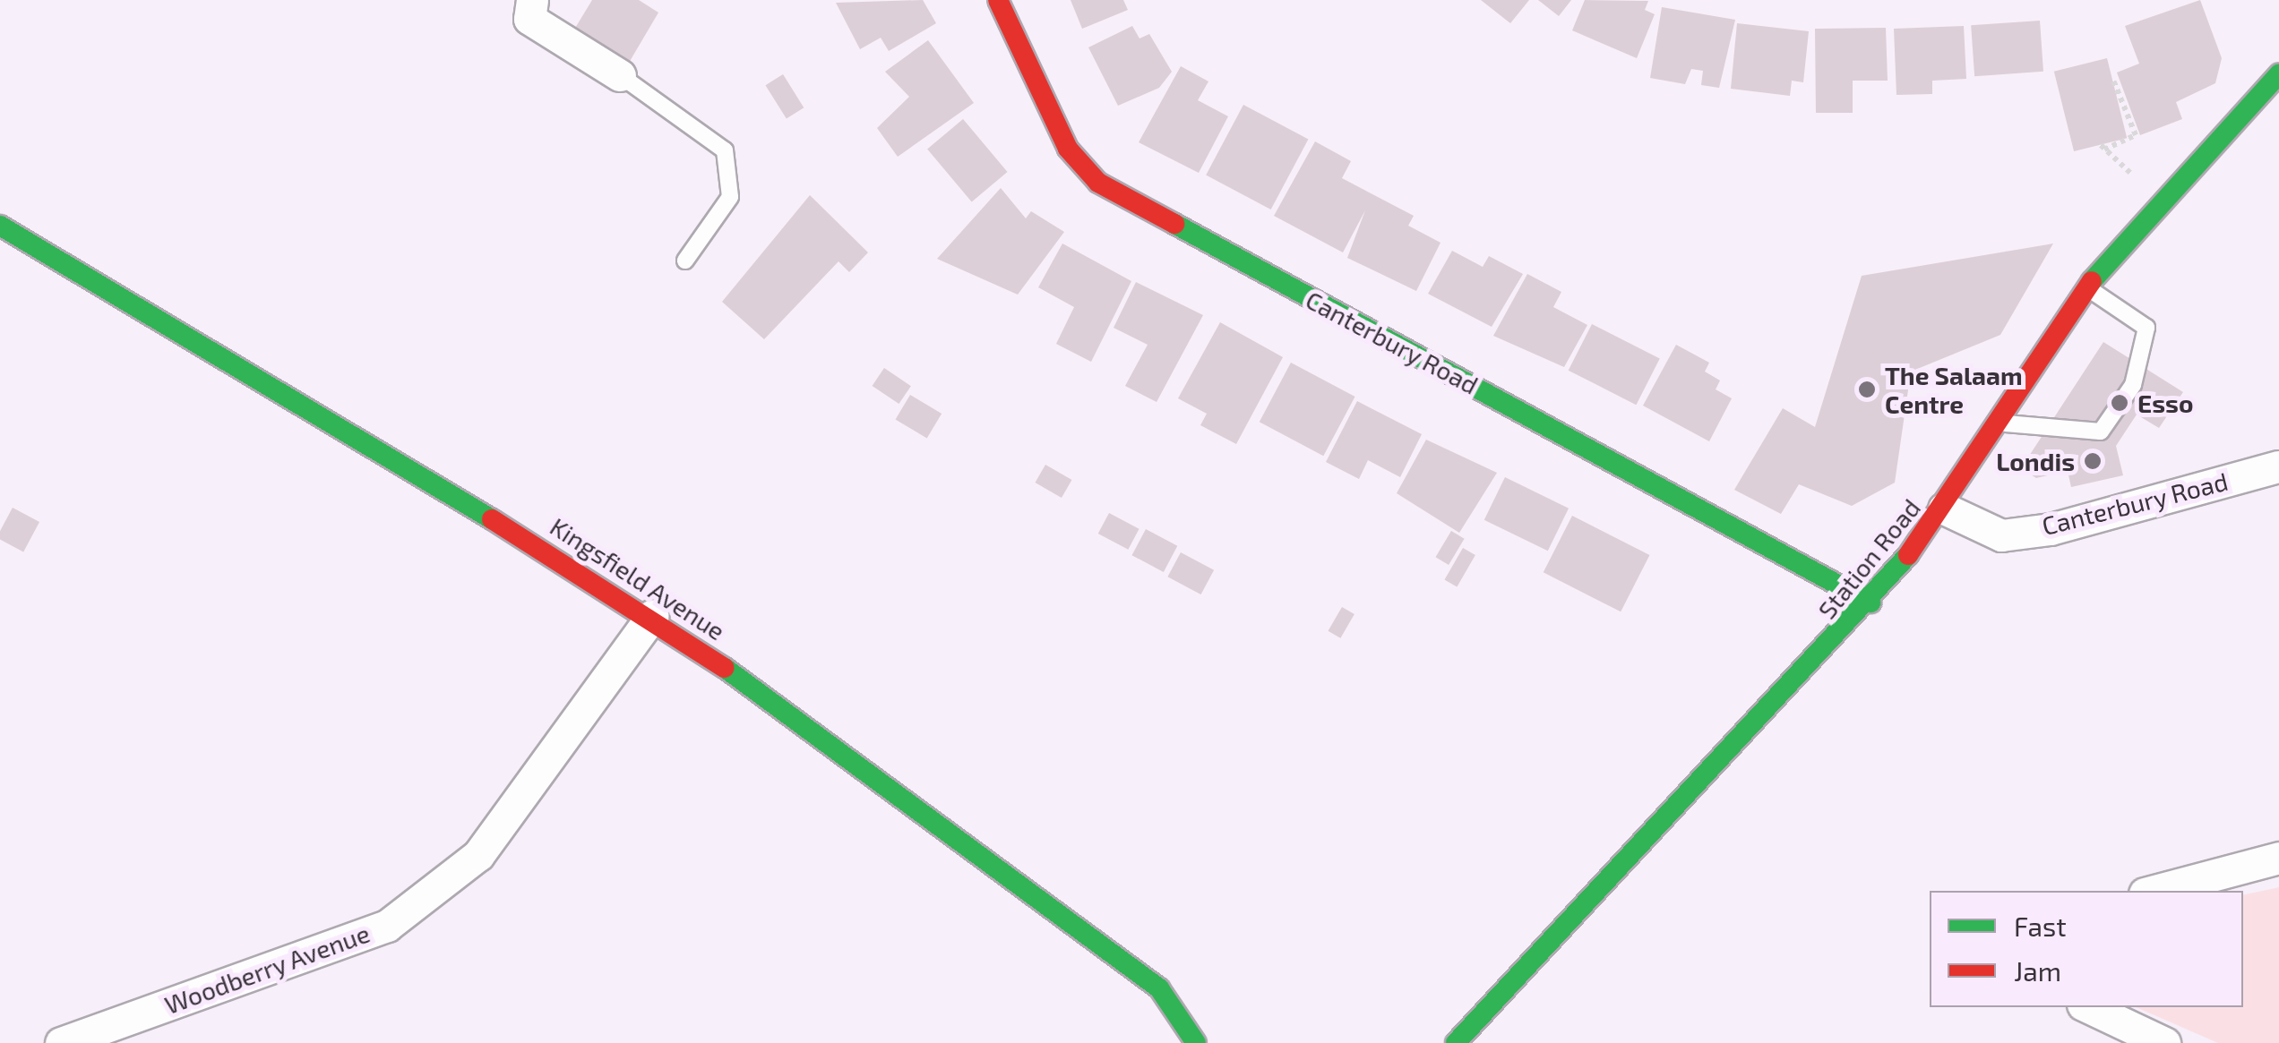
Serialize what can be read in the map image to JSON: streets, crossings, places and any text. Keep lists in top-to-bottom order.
{
  "streets": {
    "street": [
      "Canterbury Road",
      "Station Road",
      "Kingsfield Avenue",
      "Woodberry Avenue"
    ]
  },
  "crossings": [
    ["Canterbury Road", "Station Road"],
    ["Kingsfield Avenue", "Woodberry Avenue"]
  ],
  "places": ["The Salaam Centre", "Esso", "Londis"],
  "legend": ["Fast", "Jam"]
}
